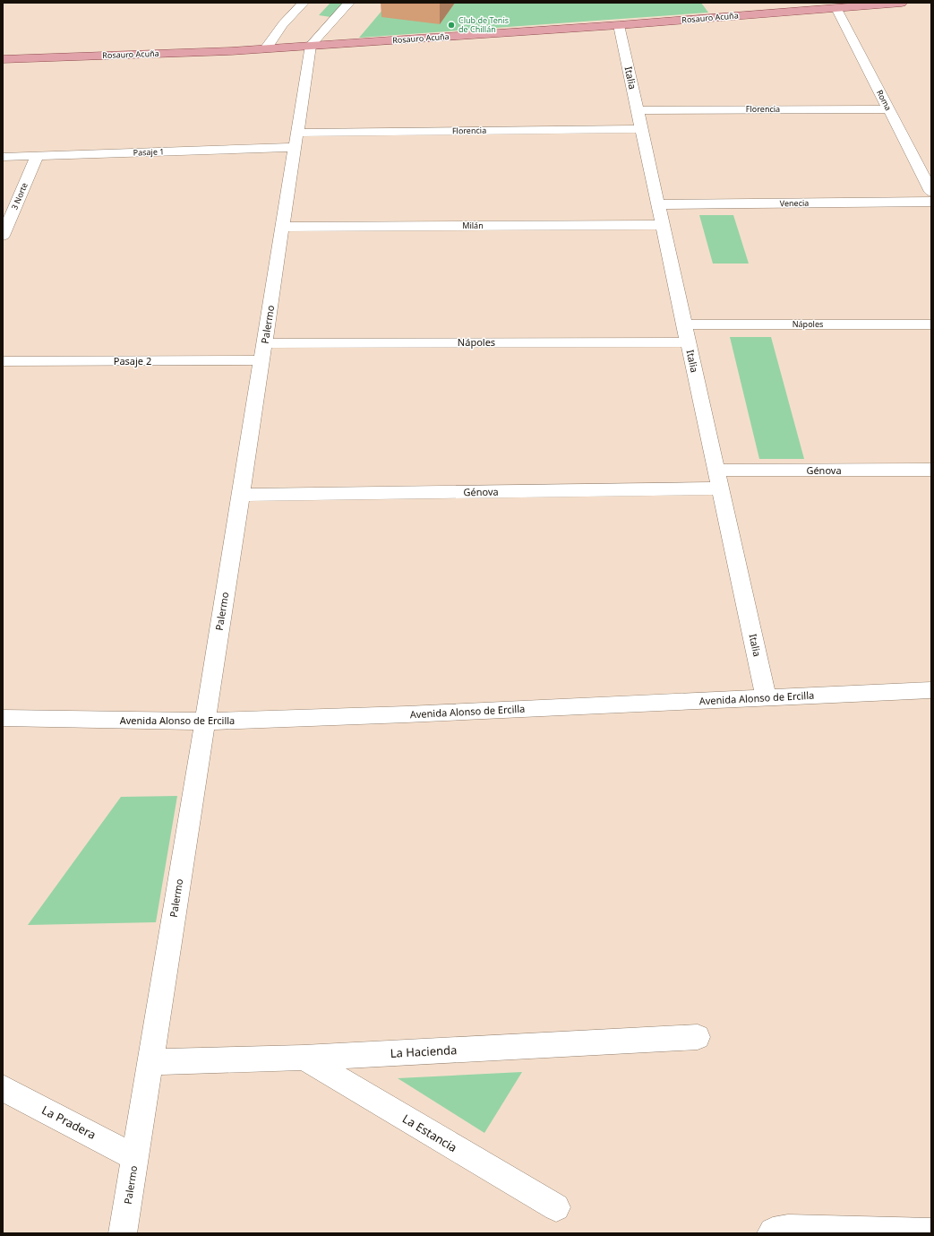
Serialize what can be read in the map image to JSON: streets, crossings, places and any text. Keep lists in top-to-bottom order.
{
  "streets": {
    "main road": ["Rosauro Acuña"],
    "street": [
      "Italia",
      "Roma",
      "Florencia",
      "Pasaje 1",
      "3 Norte",
      "Venecia",
      "Milán",
      "Palermo",
      "Nápoles",
      "Pasaje 2",
      "Génova",
      "Avenida Alonso de Ercilla",
      "La Hacienda",
      "La Pradera",
      "La Estancia"
    ]
  },
  "crossings": [
    ["Rosauro Acuña", "Italia"],
    ["Rosauro Acuña", "Roma"],
    ["Rosauro Acuña", "Palermo"],
    ["Italia", "Florencia"],
    ["Italia", "Venecia"],
    ["Italia", "Milán"],
    ["Italia", "Nápoles"],
    ["Italia", "Génova"],
    ["Italia", "Avenida Alonso de Ercilla"],
    ["Roma", "Florencia"],
    ["Florencia", "Pasaje 1"],
    ["Florencia", "Palermo"],
    ["Pasaje 1", "3 Norte"],
    ["Pasaje 1", "Palermo"],
    ["Milán", "Palermo"],
    ["Palermo", "Nápoles"],
    ["Palermo", "Pasaje 2"],
    ["Palermo", "Génova"],
    ["Palermo", "Avenida Alonso de Ercilla"],
    ["Palermo", "La Hacienda"],
    ["Palermo", "La Pradera"],
    ["La Hacienda", "La Estancia"]
  ],
  "places": ["Club de Tenis de Chillán"]
}
